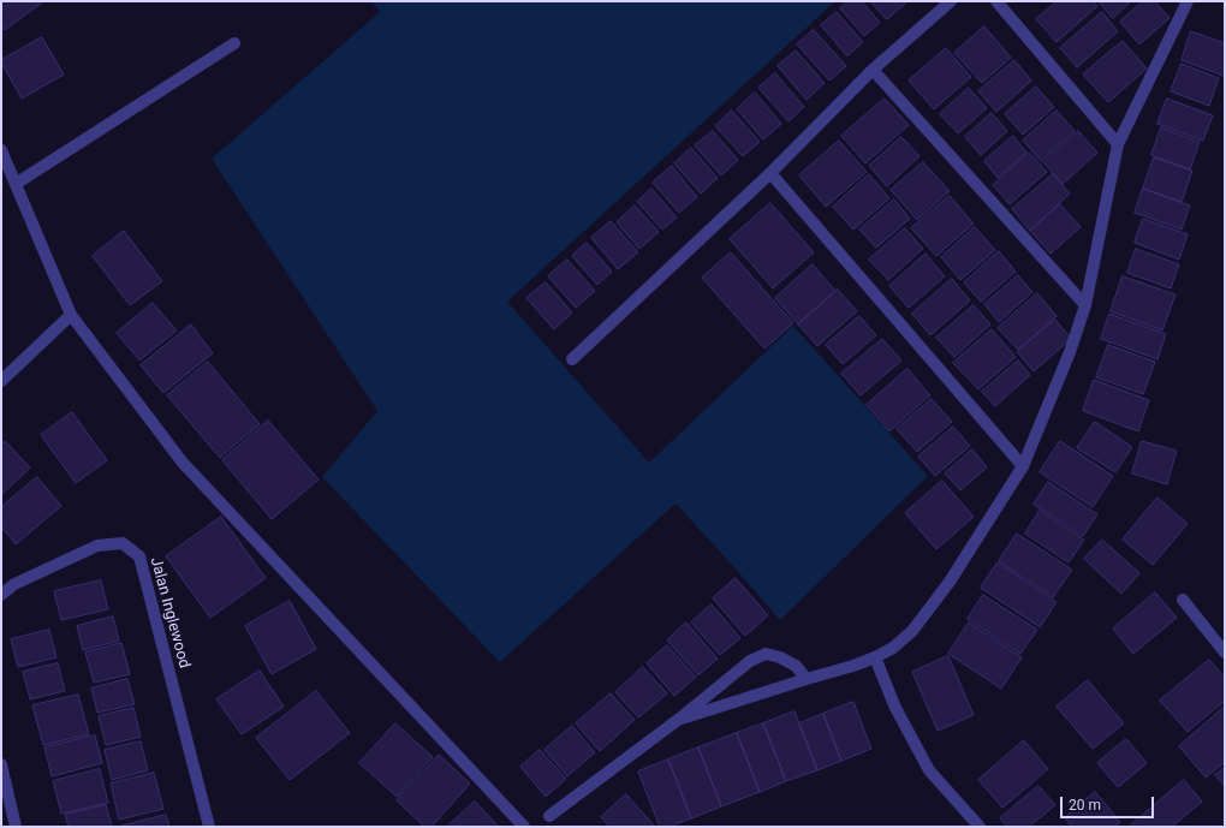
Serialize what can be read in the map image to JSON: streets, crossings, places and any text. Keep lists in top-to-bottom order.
{
  "streets": {
    "street": ["Jalan Inglewood"]
  },
  "scale_bar": "20 m"
}
